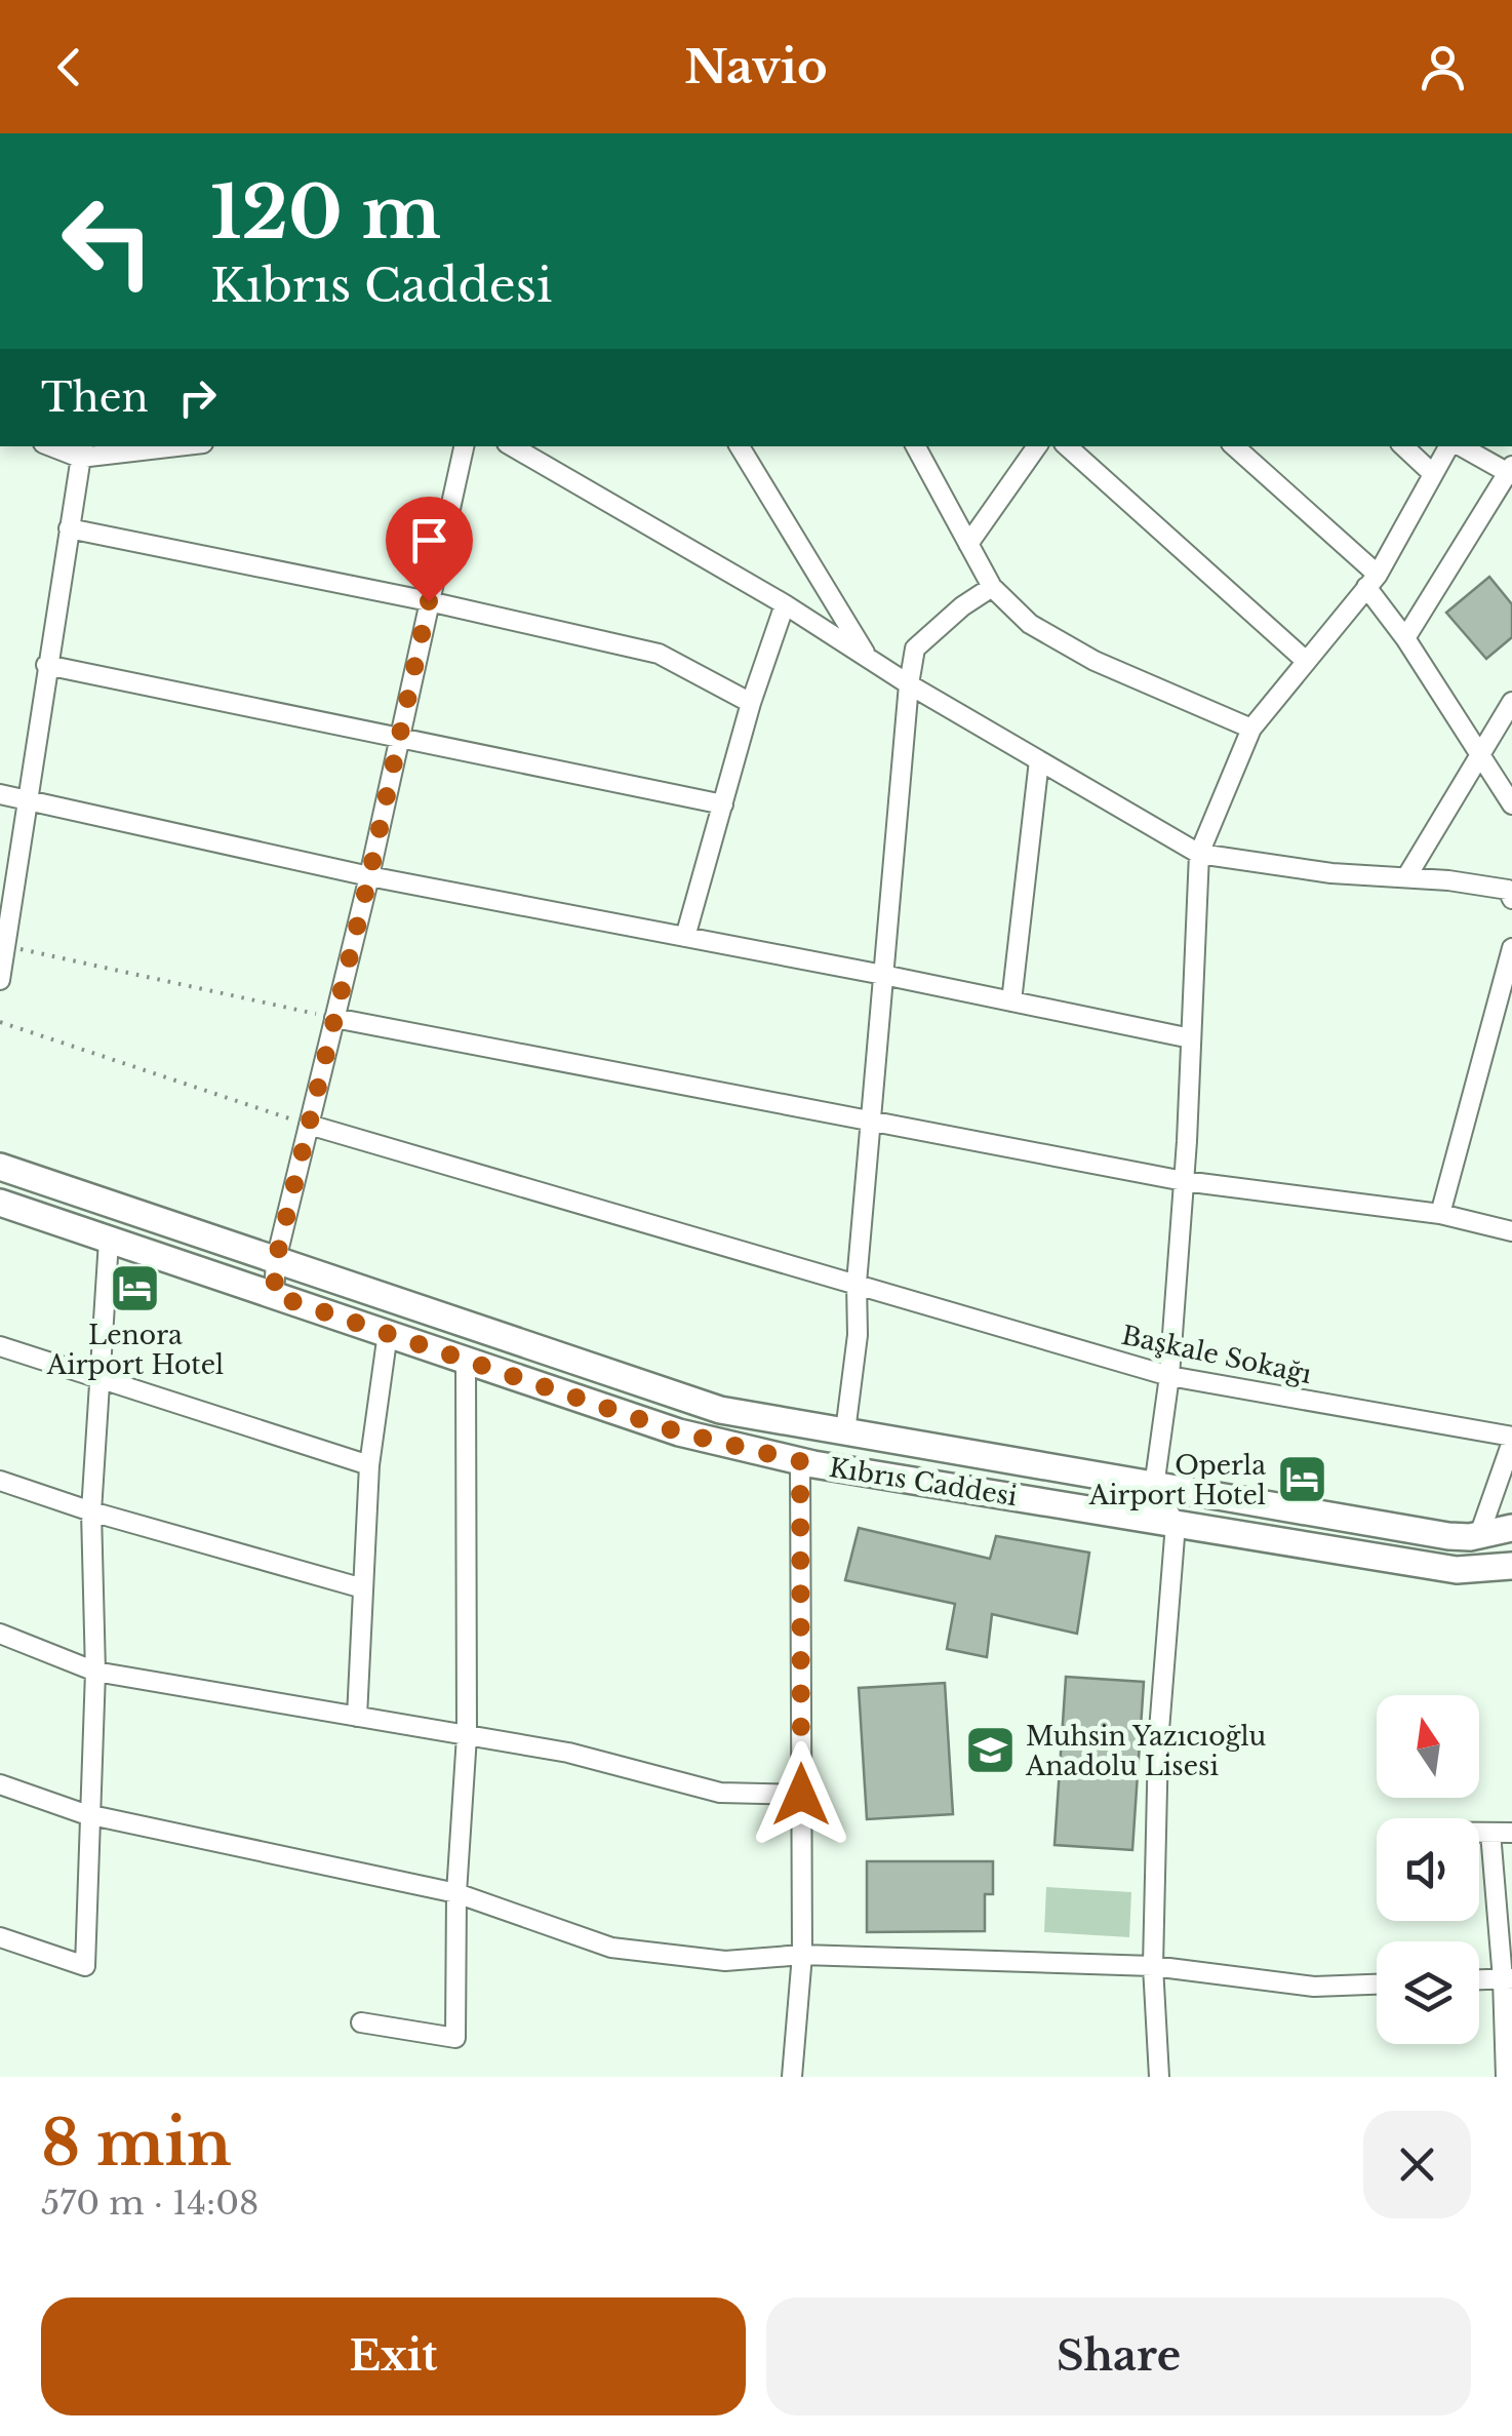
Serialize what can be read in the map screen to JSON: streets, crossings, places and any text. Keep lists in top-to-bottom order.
{
  "streets": {
    "main road": ["Kıbrıs Caddesi"],
    "street": ["Başkale Sokağı"]
  },
  "places": {
    "hotel": ["Lenora Airport Hotel", "Operla Airport Hotel"],
    "school or university": ["Muhsin Yazıcıoğlu Anadolu Lisesi"]
  },
  "north": "top",
  "page": {
    "header": "Navio",
    "turn": ["120 m", "Kıbrıs Caddesi"],
    "then": "Then",
    "heading": ["8 min", "570 m · 14:08"],
    "buttons": ["Exit", "Share"]
  }
}
